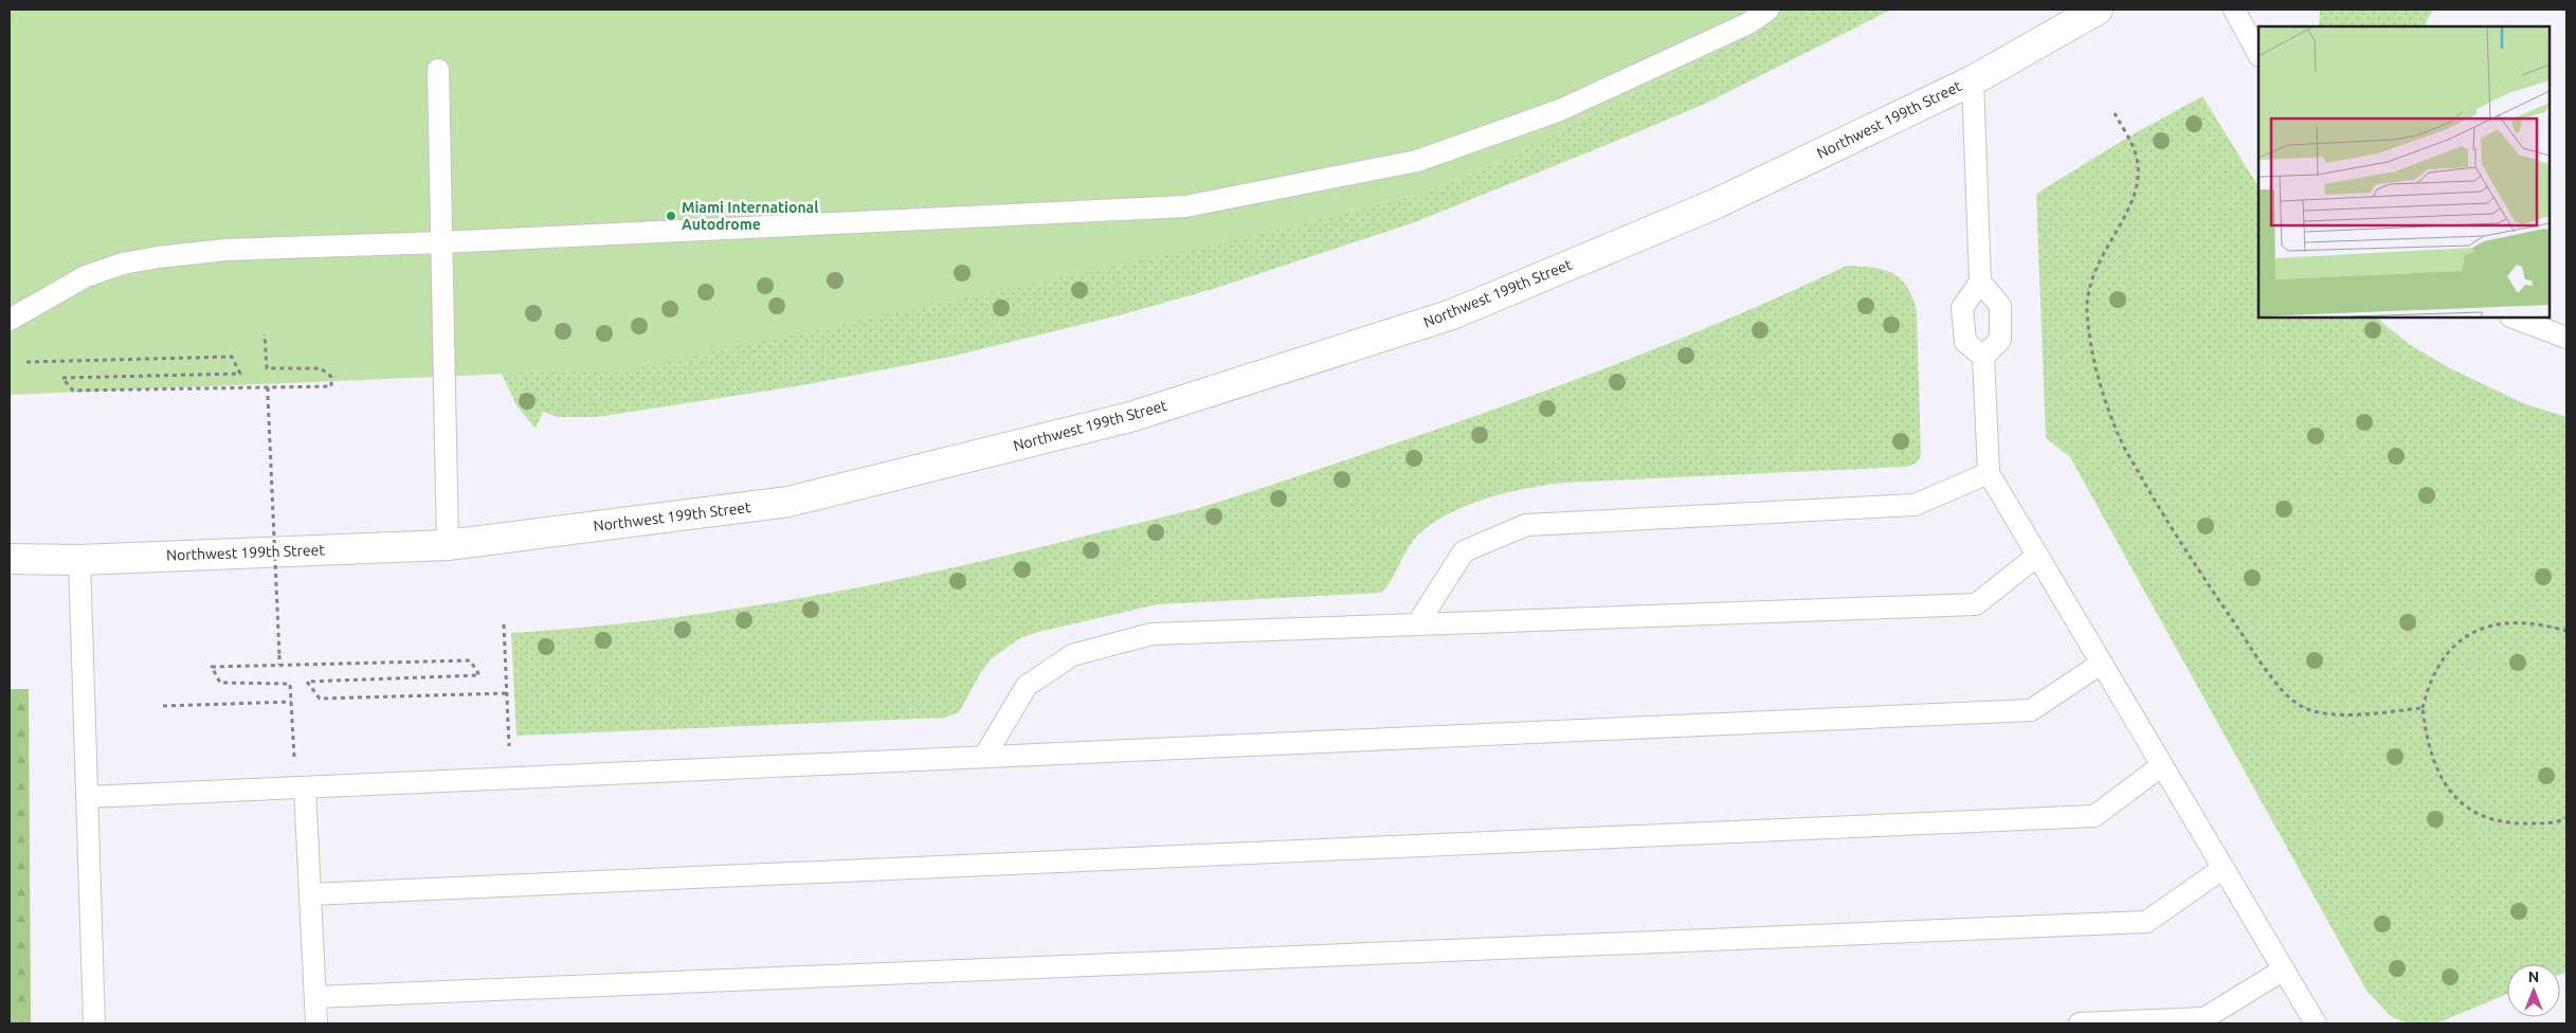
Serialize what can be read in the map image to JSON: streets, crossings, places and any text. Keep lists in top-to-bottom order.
{
  "streets": {
    "main road": ["Northwest 199th Street"]
  },
  "places": ["Miami International Autodrome"],
  "north": "top"
}
